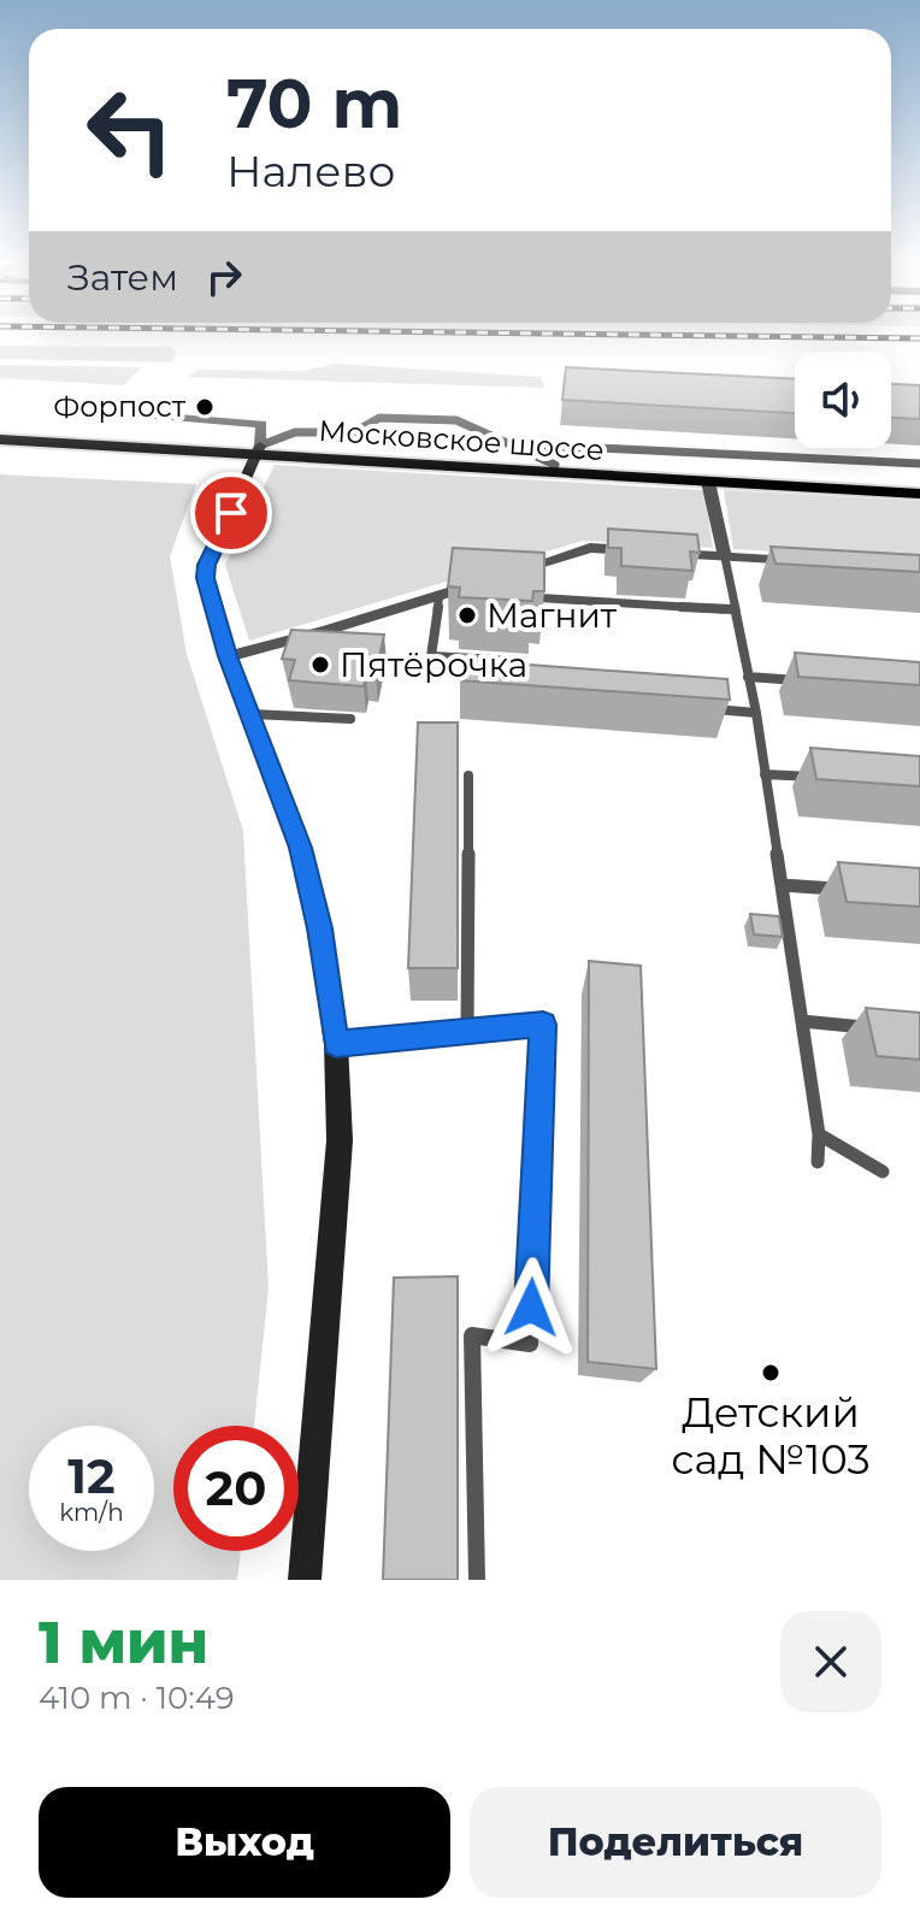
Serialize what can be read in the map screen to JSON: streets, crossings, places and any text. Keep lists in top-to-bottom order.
{
  "streets": {
    "main road": ["Московское шоссе"]
  },
  "places": [
    "Форпост",
    "Магнит",
    "Пятёрочка",
    "Детский сад №103"
  ],
  "page": {
    "turn": ["70 m", "Налево"],
    "then": "Затем",
    "speed": "12 km/h",
    "limit": "20",
    "heading": ["1 мин", "410 m · 10:49"],
    "buttons": ["Выход", "Поделиться"]
  }
}
